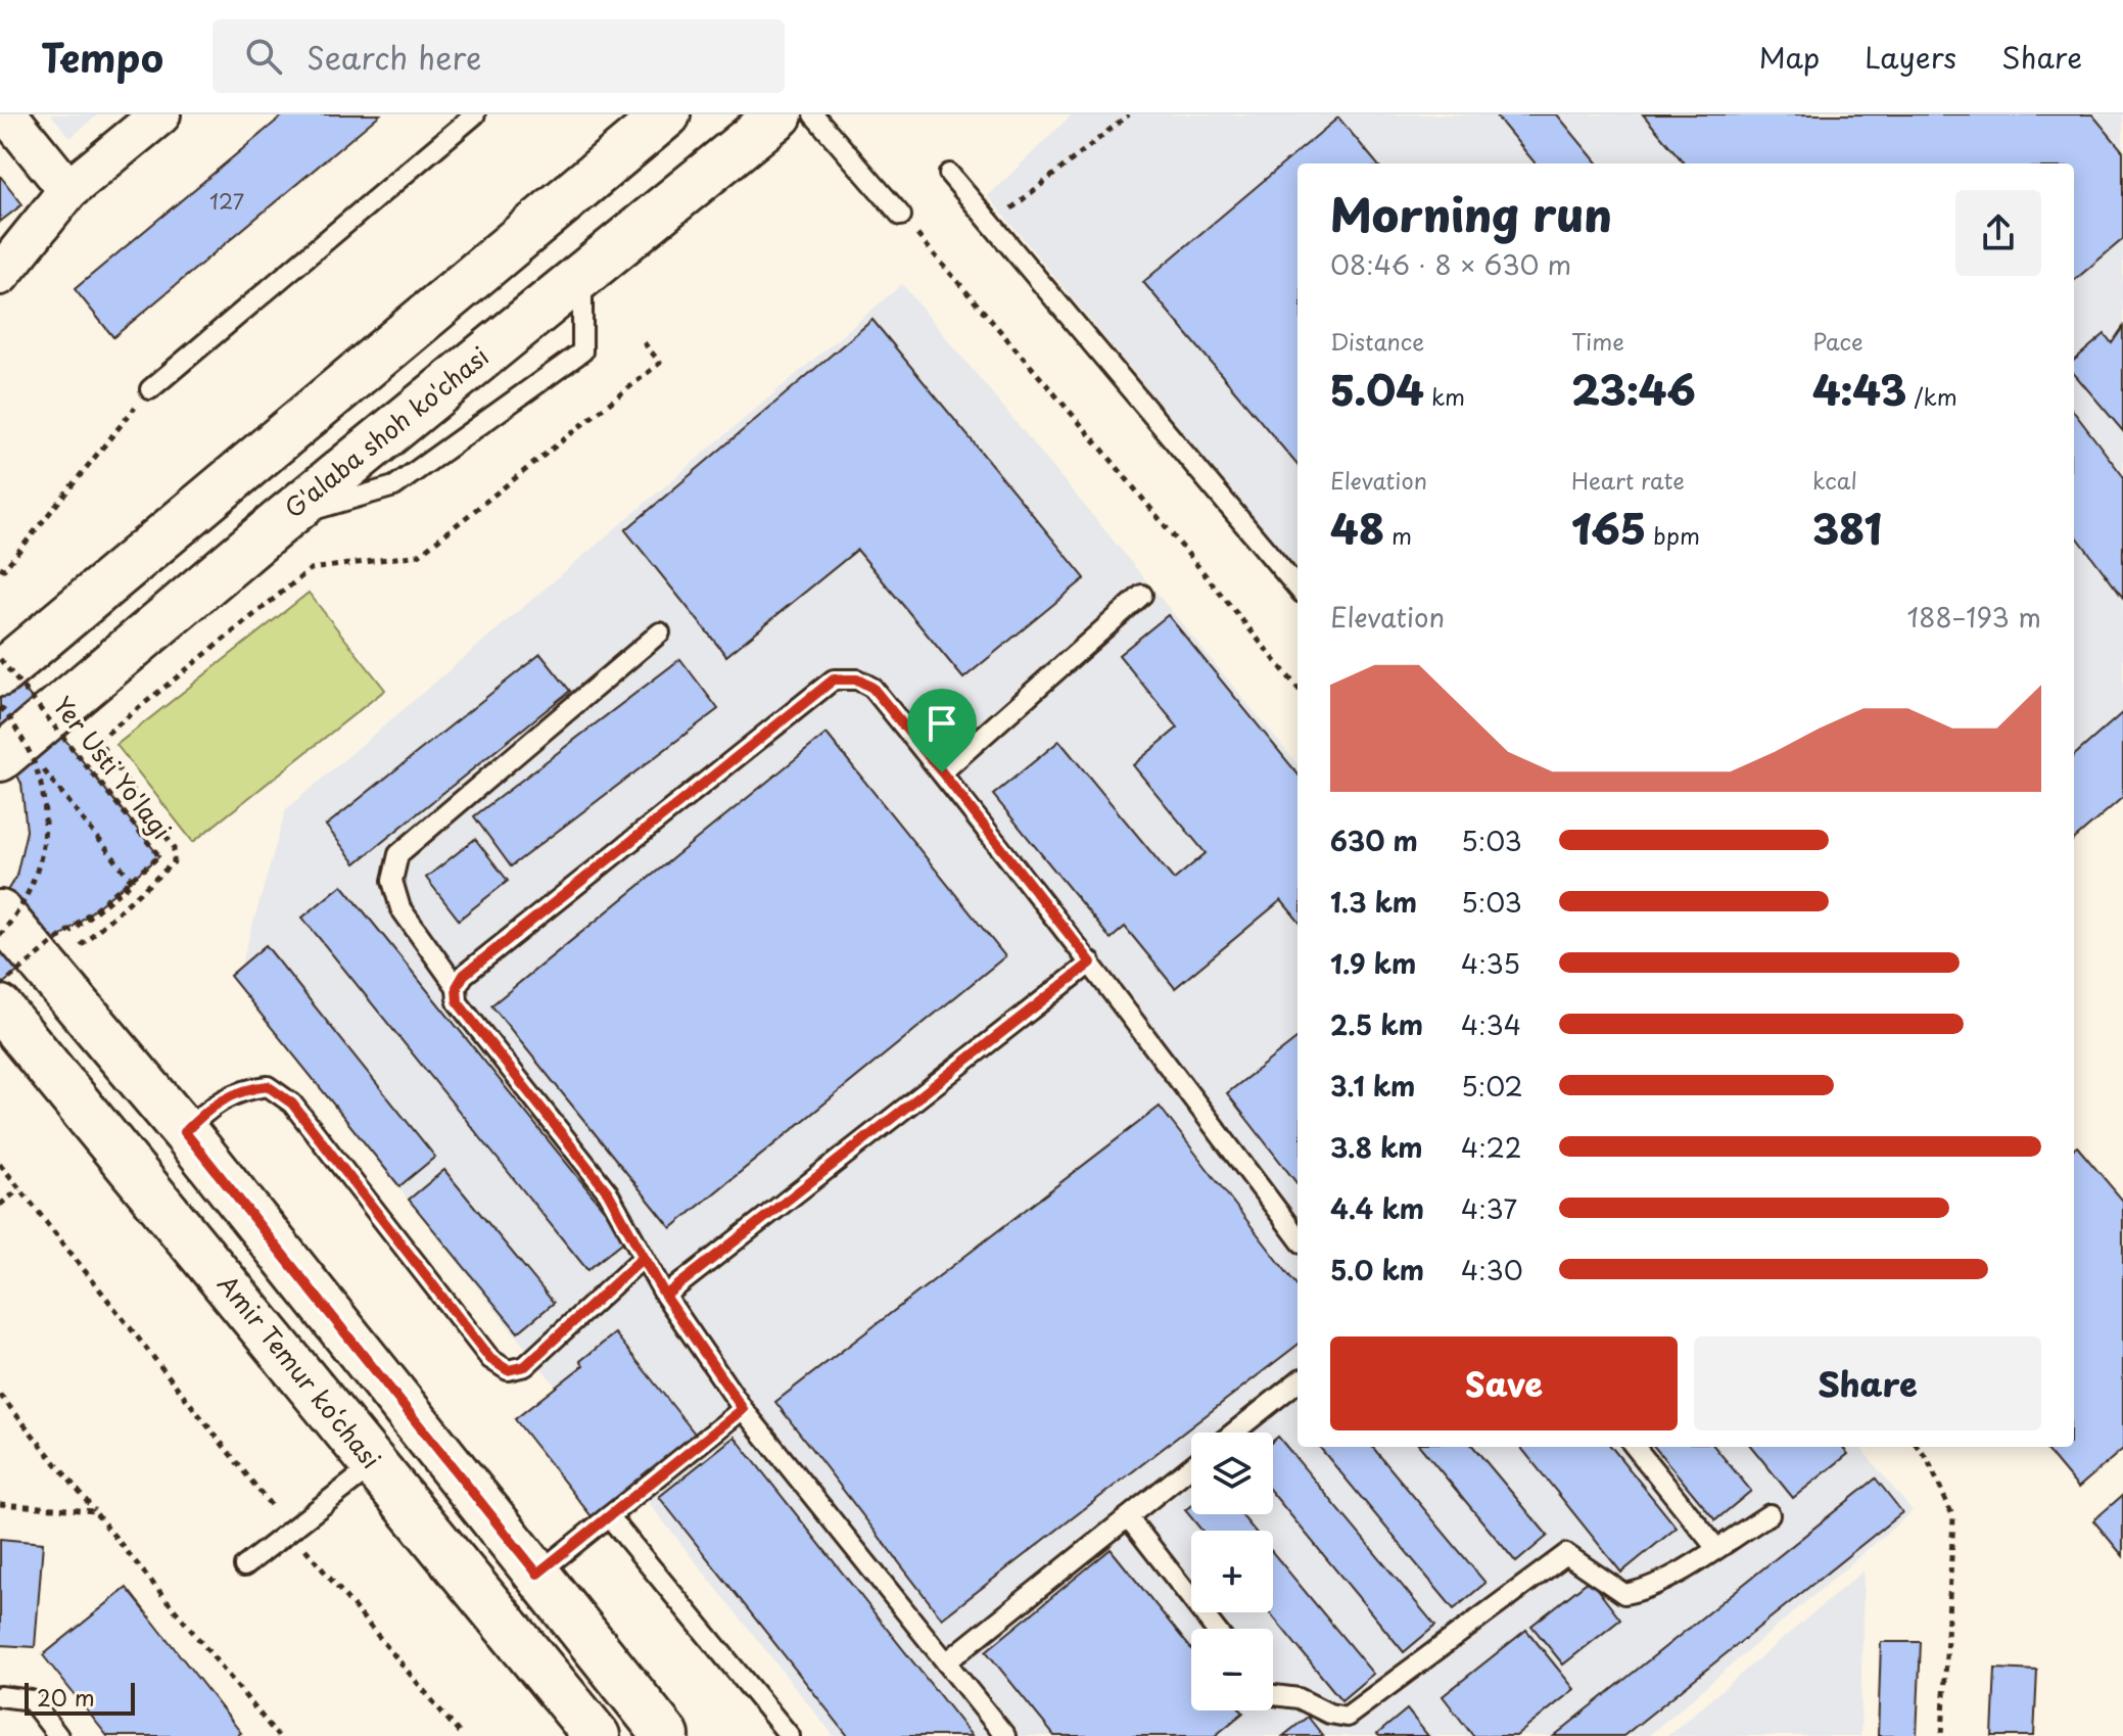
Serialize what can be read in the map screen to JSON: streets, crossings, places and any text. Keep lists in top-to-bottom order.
{
  "streets": {
    "main road": ["G'alaba shoh ko'chasi", "Amir Temur ko‘chasi"],
    "path": ["Yer Usti Yo'lagi"]
  },
  "house_numbers": ["127"],
  "scale_bar": "20 m",
  "page": {
    "header": "Tempo",
    "search": "Search here",
    "nav": ["Map", "Layers", "Share"],
    "heading": ["Morning run", "08:46 · 8 × 630 m"],
    "stats": [
      ["Distance", "5.04 km"],
      ["Time", "23:46"],
      ["Pace", "4:43 /km"],
      ["Elevation", "48 m"],
      ["Heart rate", "165 bpm"],
      ["kcal", "381"]
    ],
    "chart": ["Elevation", "188–193 m"],
    "list": [
      {
        "name": "630 m",
        "note": "5:03"
      },
      {
        "name": "1.3 km",
        "note": "5:03"
      },
      {
        "name": "1.9 km",
        "note": "4:35"
      },
      {
        "name": "2.5 km",
        "note": "4:34"
      },
      {
        "name": "3.1 km",
        "note": "5:02"
      },
      {
        "name": "3.8 km",
        "note": "4:22"
      },
      {
        "name": "4.4 km",
        "note": "4:37"
      },
      {
        "name": "5.0 km",
        "note": "4:30"
      }
    ],
    "buttons": ["Save", "Share"],
    "map_buttons": ["+", "−"],
    "scale": "20 m"
  }
}
